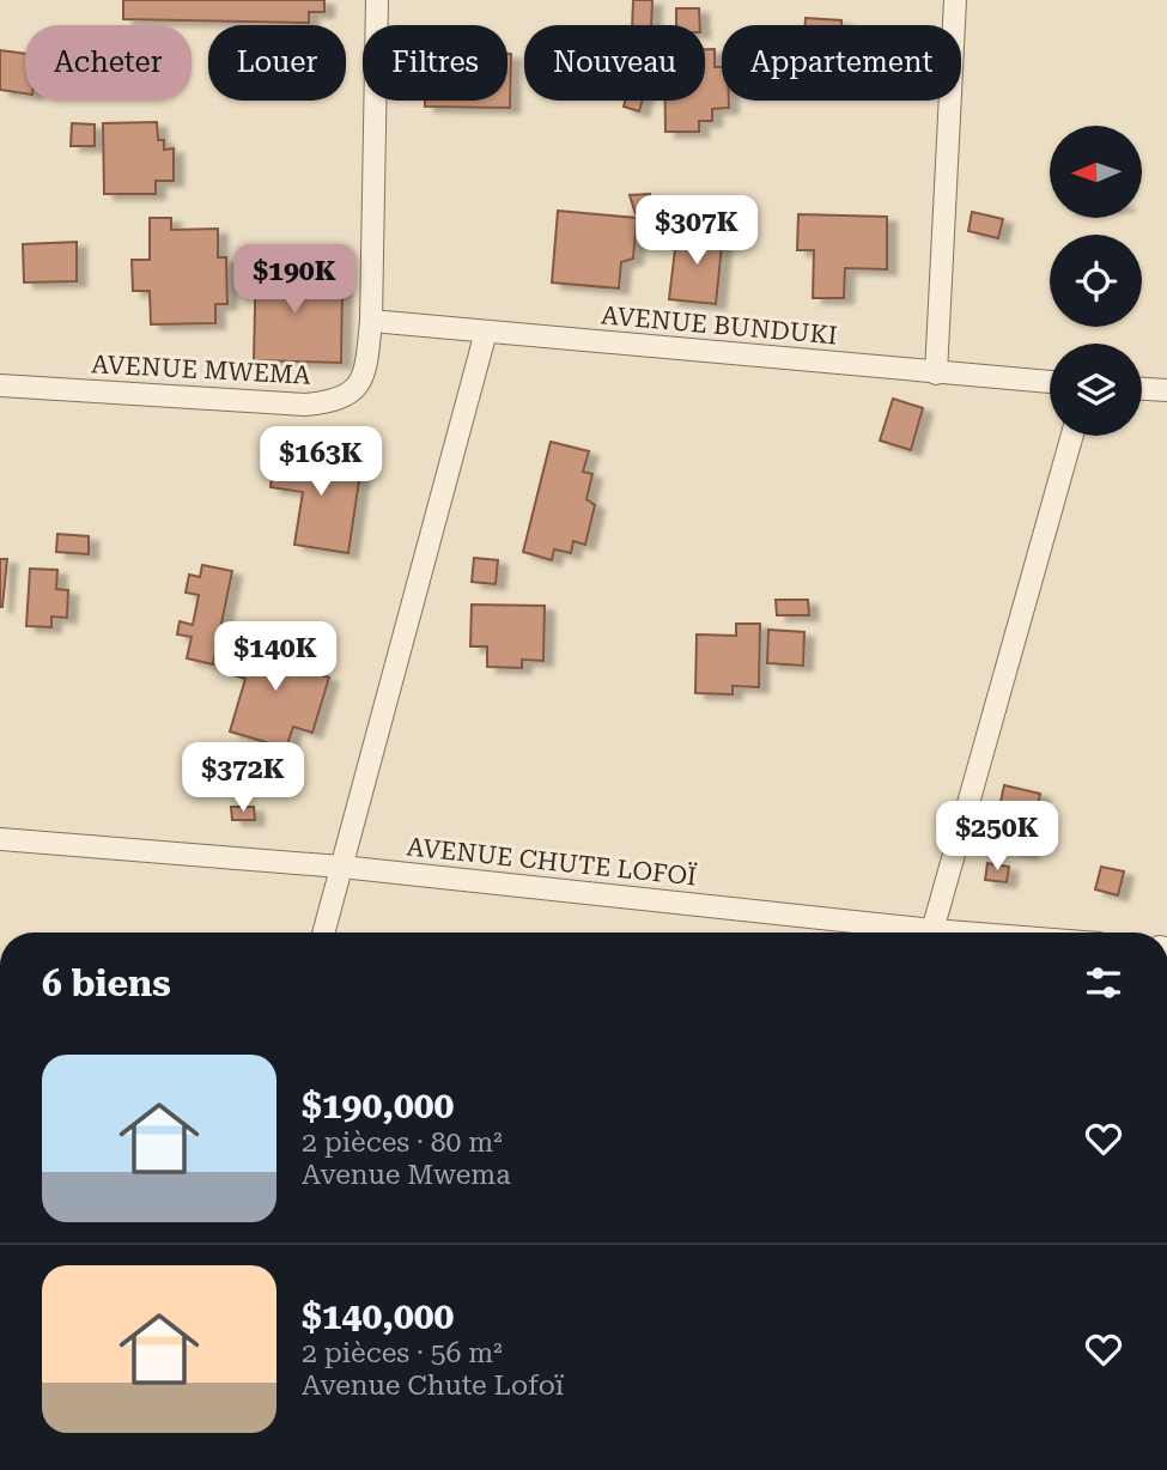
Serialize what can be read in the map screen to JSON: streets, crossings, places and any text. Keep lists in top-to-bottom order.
{
  "streets": {
    "street": ["AVENUE BUNDUKI", "AVENUE MWEMA", "AVENUE CHUTE LOFOÏ"]
  },
  "crossings": [
    ["AVENUE BUNDUKI", "AVENUE MWEMA"]
  ],
  "north": "left",
  "page": {
    "chip": [
      "Acheter",
      "Louer",
      "Filtres",
      "Nouveau",
      "Appartement"
    ],
    "price": [
      "$307K",
      "$190K",
      "$163K",
      "$140K",
      "$372K",
      "$250K"
    ],
    "heading": "6 biens",
    "list": [
      {
        "name": "$190,000",
        "note": "2 pièces · 80 m² · Avenue Mwema"
      },
      {
        "name": "$140,000",
        "note": "2 pièces · 56 m² · Avenue Chute Lofoï"
      }
    ]
  }
}
